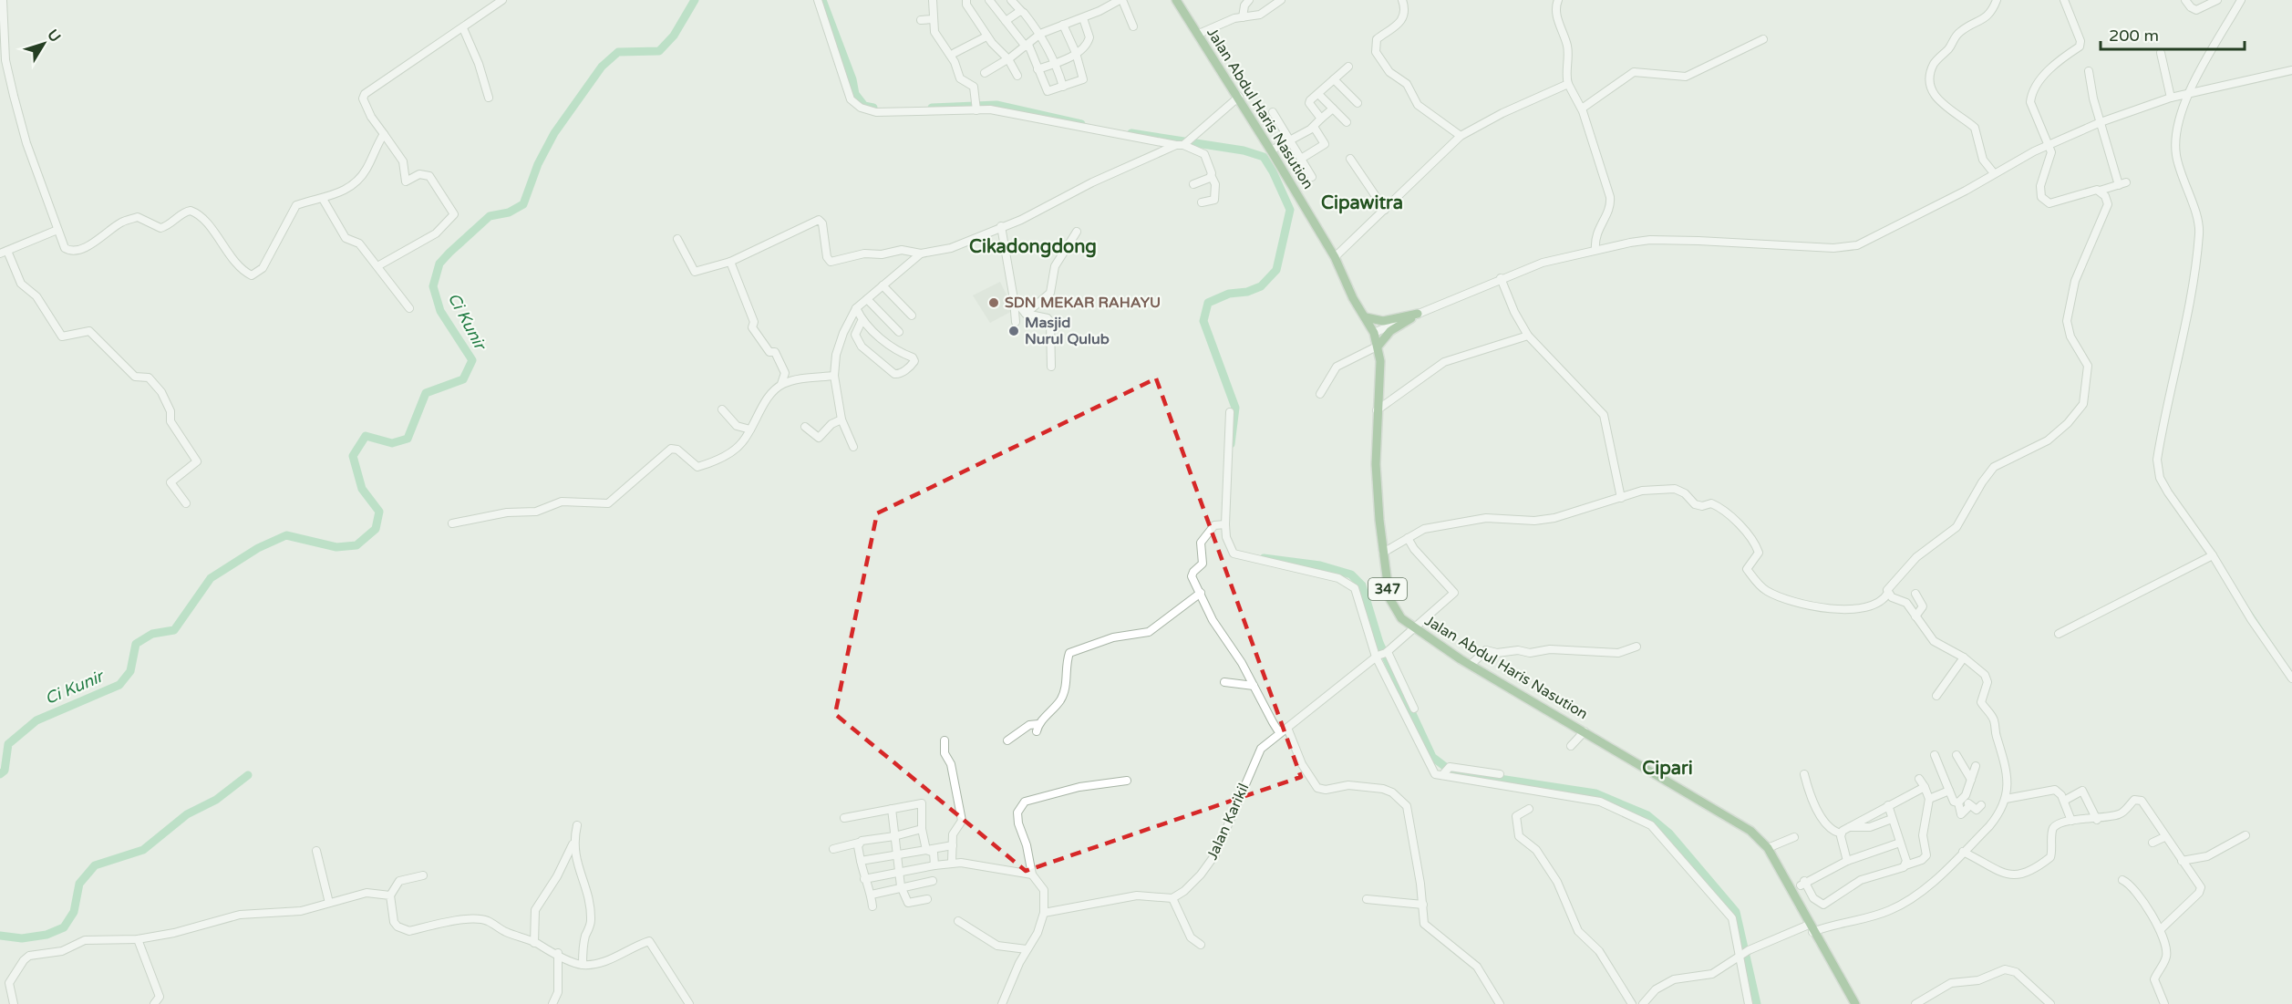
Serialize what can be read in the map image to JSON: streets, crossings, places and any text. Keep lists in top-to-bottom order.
{
  "streets": {
    "main road": ["Jalan Abdul Haris Nasution", "347"],
    "street": ["Jalan Karikil"]
  },
  "districts": ["Cipawitra", "Cikadongdong", "Cipari"],
  "water": ["Ci Kunir"],
  "places": ["SDN MEKAR RAHAYU", "Masjid Nurul Qulub"],
  "scale_bar": "200 m",
  "north": "top right"
}
